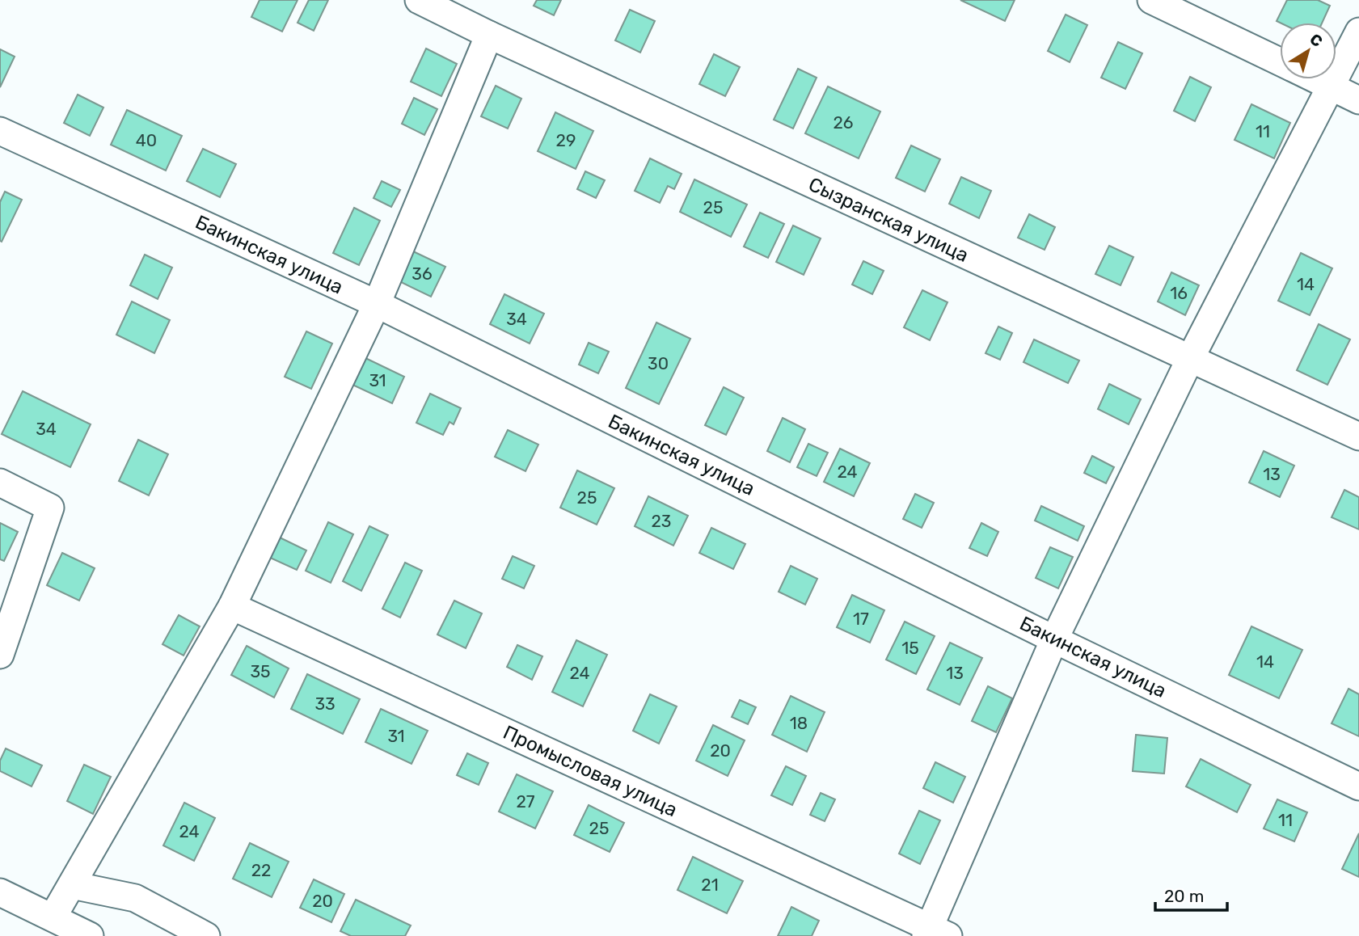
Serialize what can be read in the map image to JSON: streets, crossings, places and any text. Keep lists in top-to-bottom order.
{
  "streets": {
    "street": ["Сызранская улица", "Бакинская улица", "Промысловая улица"]
  },
  "house_numbers": [
    "26",
    "11",
    "40",
    "29",
    "25",
    "36",
    "14",
    "16",
    "34",
    "30",
    "31",
    "34",
    "24",
    "13",
    "25",
    "23",
    "17",
    "15",
    "14",
    "35",
    "24",
    "13",
    "33",
    "18",
    "31",
    "20",
    "27",
    "11",
    "25",
    "24",
    "22",
    "21",
    "20"
  ],
  "scale_bar": "20 m",
  "north": "top right"
}
